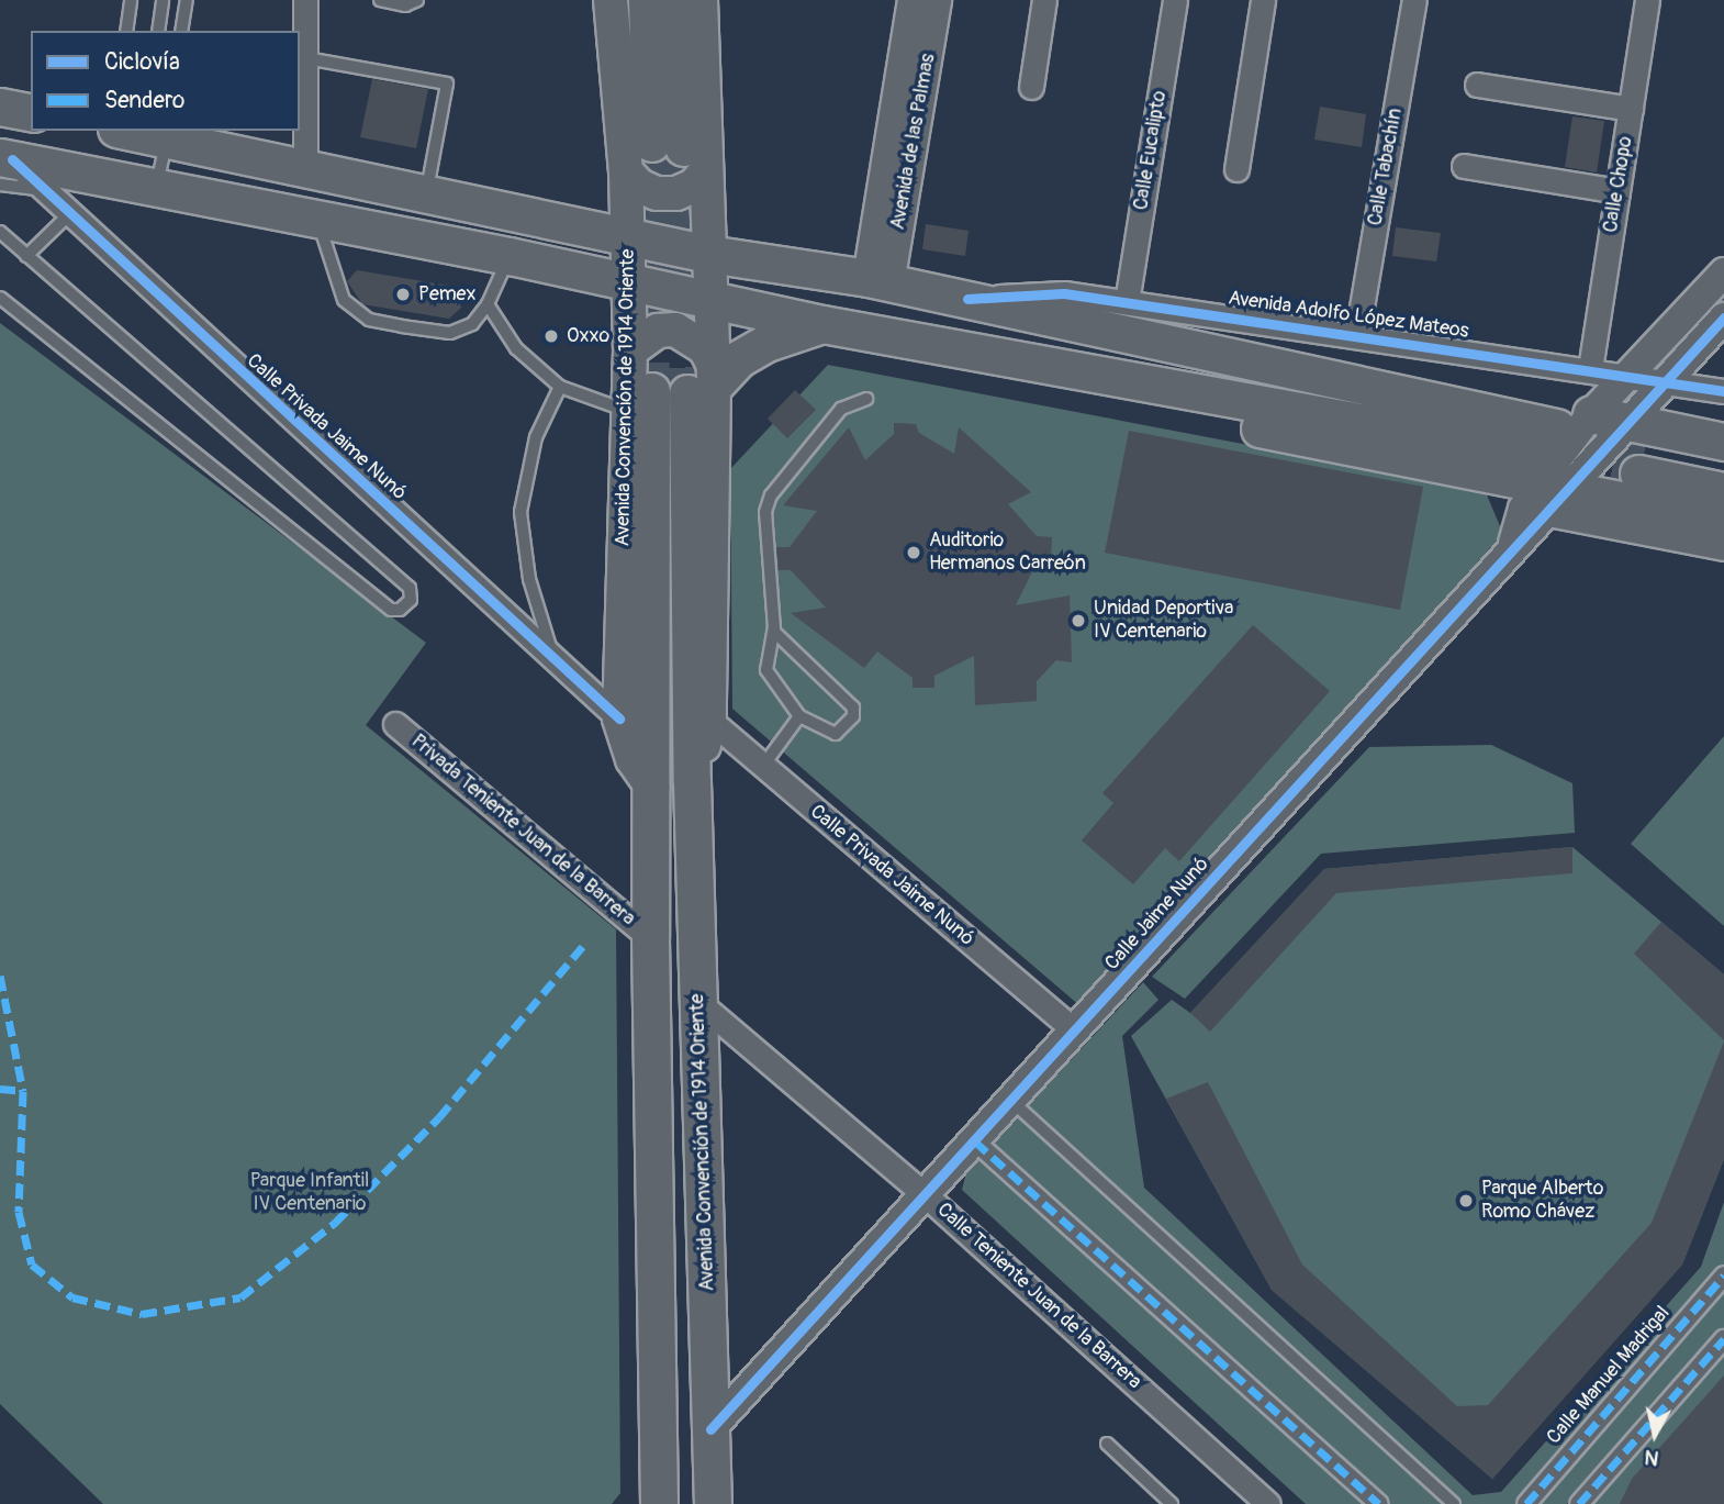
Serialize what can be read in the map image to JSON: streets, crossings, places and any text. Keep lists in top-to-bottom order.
{
  "streets": {
    "main road": ["Avenida Convención de 1914 Oriente"],
    "street": [
      "Avenida de las Palmas",
      "Calle Eucalipto",
      "Calle Tabachín",
      "Calle Chopo",
      "Avenida Adolfo López Mateos",
      "Calle Privada Jaime Nunó",
      "Privada Teniente Juan de la Barrera",
      "Calle Jaime Nunó",
      "Calle Teniente Juan de la Barrera",
      "Calle Manuel Madrigal"
    ]
  },
  "crossings": [
    ["Calle Eucalipto", "Avenida Adolfo López Mateos"],
    ["Calle Tabachín", "Avenida Adolfo López Mateos"],
    ["Calle Chopo", "Avenida Adolfo López Mateos"],
    ["Avenida Adolfo López Mateos", "Calle Jaime Nunó"],
    ["Avenida Convención de 1914 Oriente", "Calle Privada Jaime Nunó"],
    ["Avenida Convención de 1914 Oriente", "Privada Teniente Juan de la Barrera"],
    ["Avenida Convención de 1914 Oriente", "Calle Jaime Nunó"],
    ["Avenida Convención de 1914 Oriente", "Calle Teniente Juan de la Barrera"],
    ["Calle Privada Jaime Nunó", "Calle Jaime Nunó"],
    ["Calle Jaime Nunó", "Calle Teniente Juan de la Barrera"]
  ],
  "parks": ["Parque Infantil IV Centenario"],
  "places": [
    "Pemex",
    "Oxxo",
    "Auditorio Hermanos Carreón",
    "Unidad Deportiva IV Centenario",
    "Parque Alberto Romo Chávez"
  ],
  "legend": ["Ciclovía", "Sendero"],
  "north": "bottom"
}
